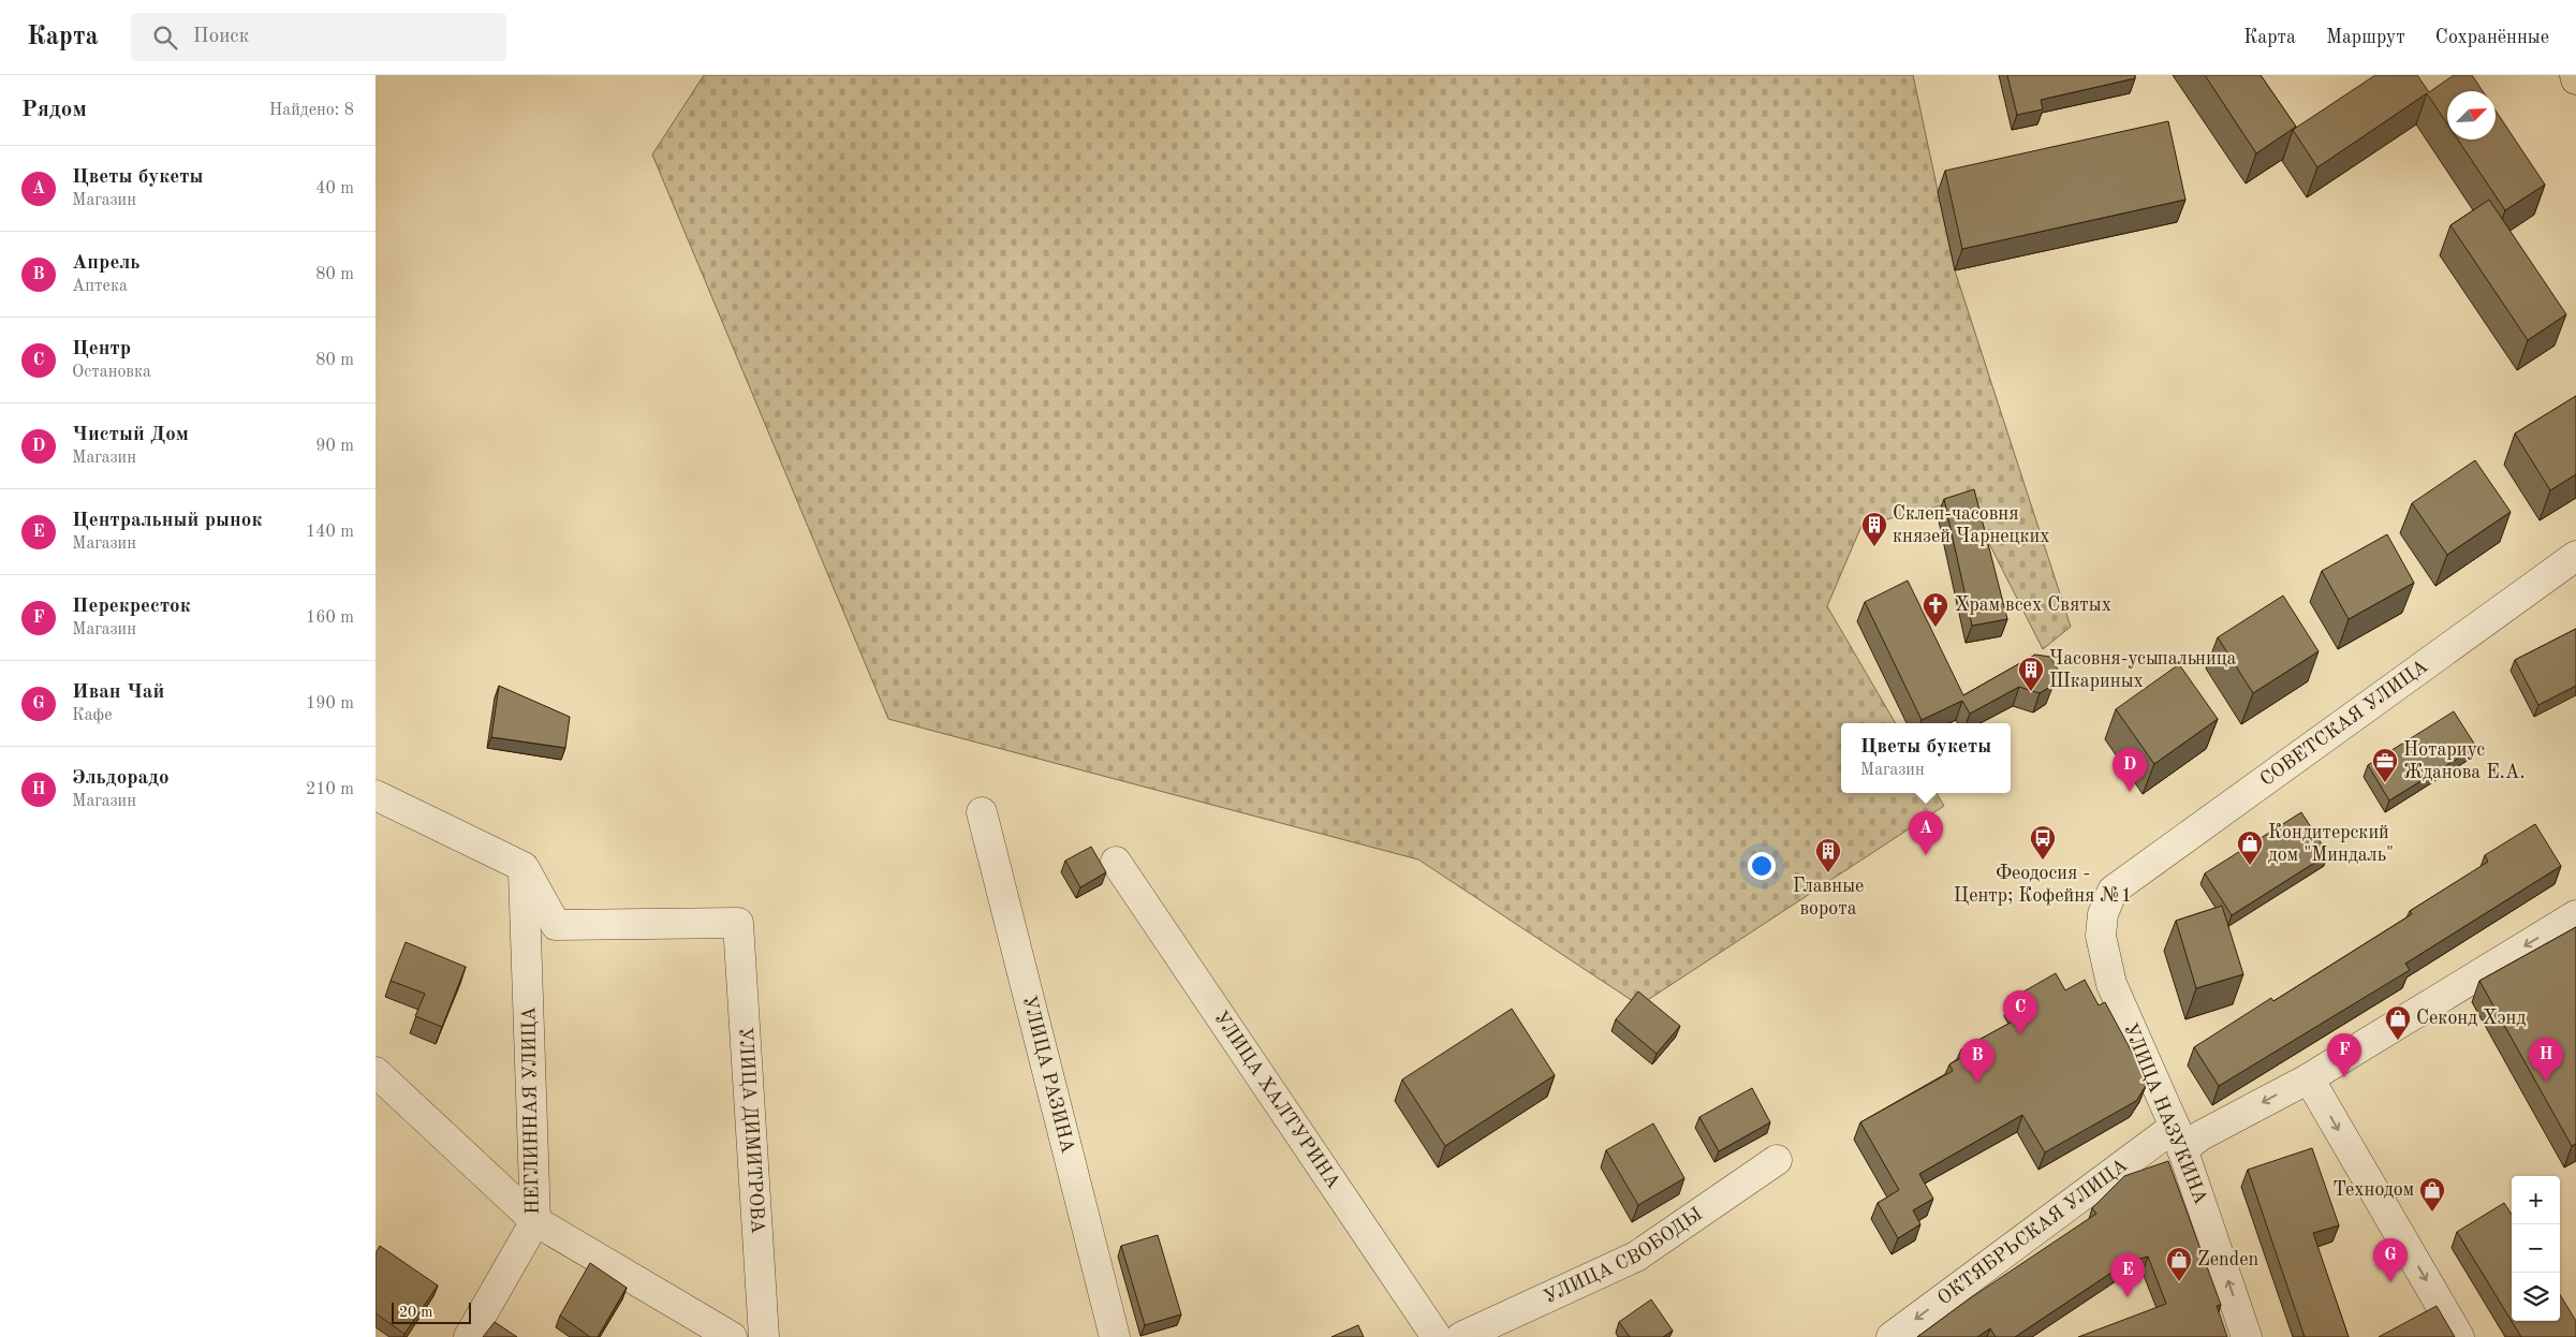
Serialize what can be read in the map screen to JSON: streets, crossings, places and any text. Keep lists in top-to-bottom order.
{
  "streets": {
    "street": [
      "СОВЕТСКАЯ УЛИЦА",
      "УЛИЦА РАЗИНА",
      "УЛИЦА ХАЛТУРИНА",
      "НЕГЛИННАЯ УЛИЦА",
      "УЛИЦА НАЗУКИНА",
      "УЛИЦА ДИМИТРОВА",
      "ОКТЯБРЬСКАЯ УЛИЦА",
      "УЛИЦА СВОБОДЫ"
    ]
  },
  "crossings": [
    ["СОВЕТСКАЯ УЛИЦА", "УЛИЦА НАЗУКИНА"],
    ["НЕГЛИННАЯ УЛИЦА", "УЛИЦА ДИМИТРОВА"],
    ["УЛИЦА НАЗУКИНА", "ОКТЯБРЬСКАЯ УЛИЦА"]
  ],
  "one_way": ["ОКТЯБРЬСКАЯ УЛИЦА"],
  "places": {
    "building": ["Склеп-часовня князей Чарнецких", "Часовня-усыпальница Шкариных", "Главные ворота"],
    "church": ["Храм всех Святых"],
    "office": ["Нотариус Жданова Е.А."],
    "bus stop": ["Феодосия - Центр; Кофейня №1"],
    "shop": [
      "Кондитерский дом \"Миндаль\"",
      "Секонд Хэнд",
      "Технодом",
      "Zenden"
    ]
  },
  "scale_bar": "20 m",
  "north": "top right",
  "page": {
    "header": "Карта",
    "search": "Поиск",
    "nav": ["Карта", "Маршрут", "Сохранённые"],
    "heading": ["Рядом", "Найдено: 8"],
    "list": [
      {
        "mark": "A",
        "name": "Цветы букеты",
        "note": "Магазин",
        "value": "40 m"
      },
      {
        "mark": "B",
        "name": "Апрель",
        "note": "Аптека",
        "value": "80 m"
      },
      {
        "mark": "C",
        "name": "Центр",
        "note": "Остановка",
        "value": "80 m"
      },
      {
        "mark": "D",
        "name": "Чистый Дом",
        "note": "Магазин",
        "value": "90 m"
      },
      {
        "mark": "E",
        "name": "Центральный рынок",
        "note": "Магазин",
        "value": "140 m"
      },
      {
        "mark": "F",
        "name": "Перекресток",
        "note": "Магазин",
        "value": "160 m"
      },
      {
        "mark": "G",
        "name": "Иван Чай",
        "note": "Кафе",
        "value": "190 m"
      },
      {
        "mark": "H",
        "name": "Эльдорадо",
        "note": "Магазин",
        "value": "210 m"
      }
    ],
    "popup": ["Цветы букеты", "Магазин"],
    "pins": [
      "D",
      "A",
      "C",
      "F",
      "H",
      "B",
      "G",
      "E"
    ],
    "map_buttons": ["+", "−"],
    "scale": "20 m"
  }
}
